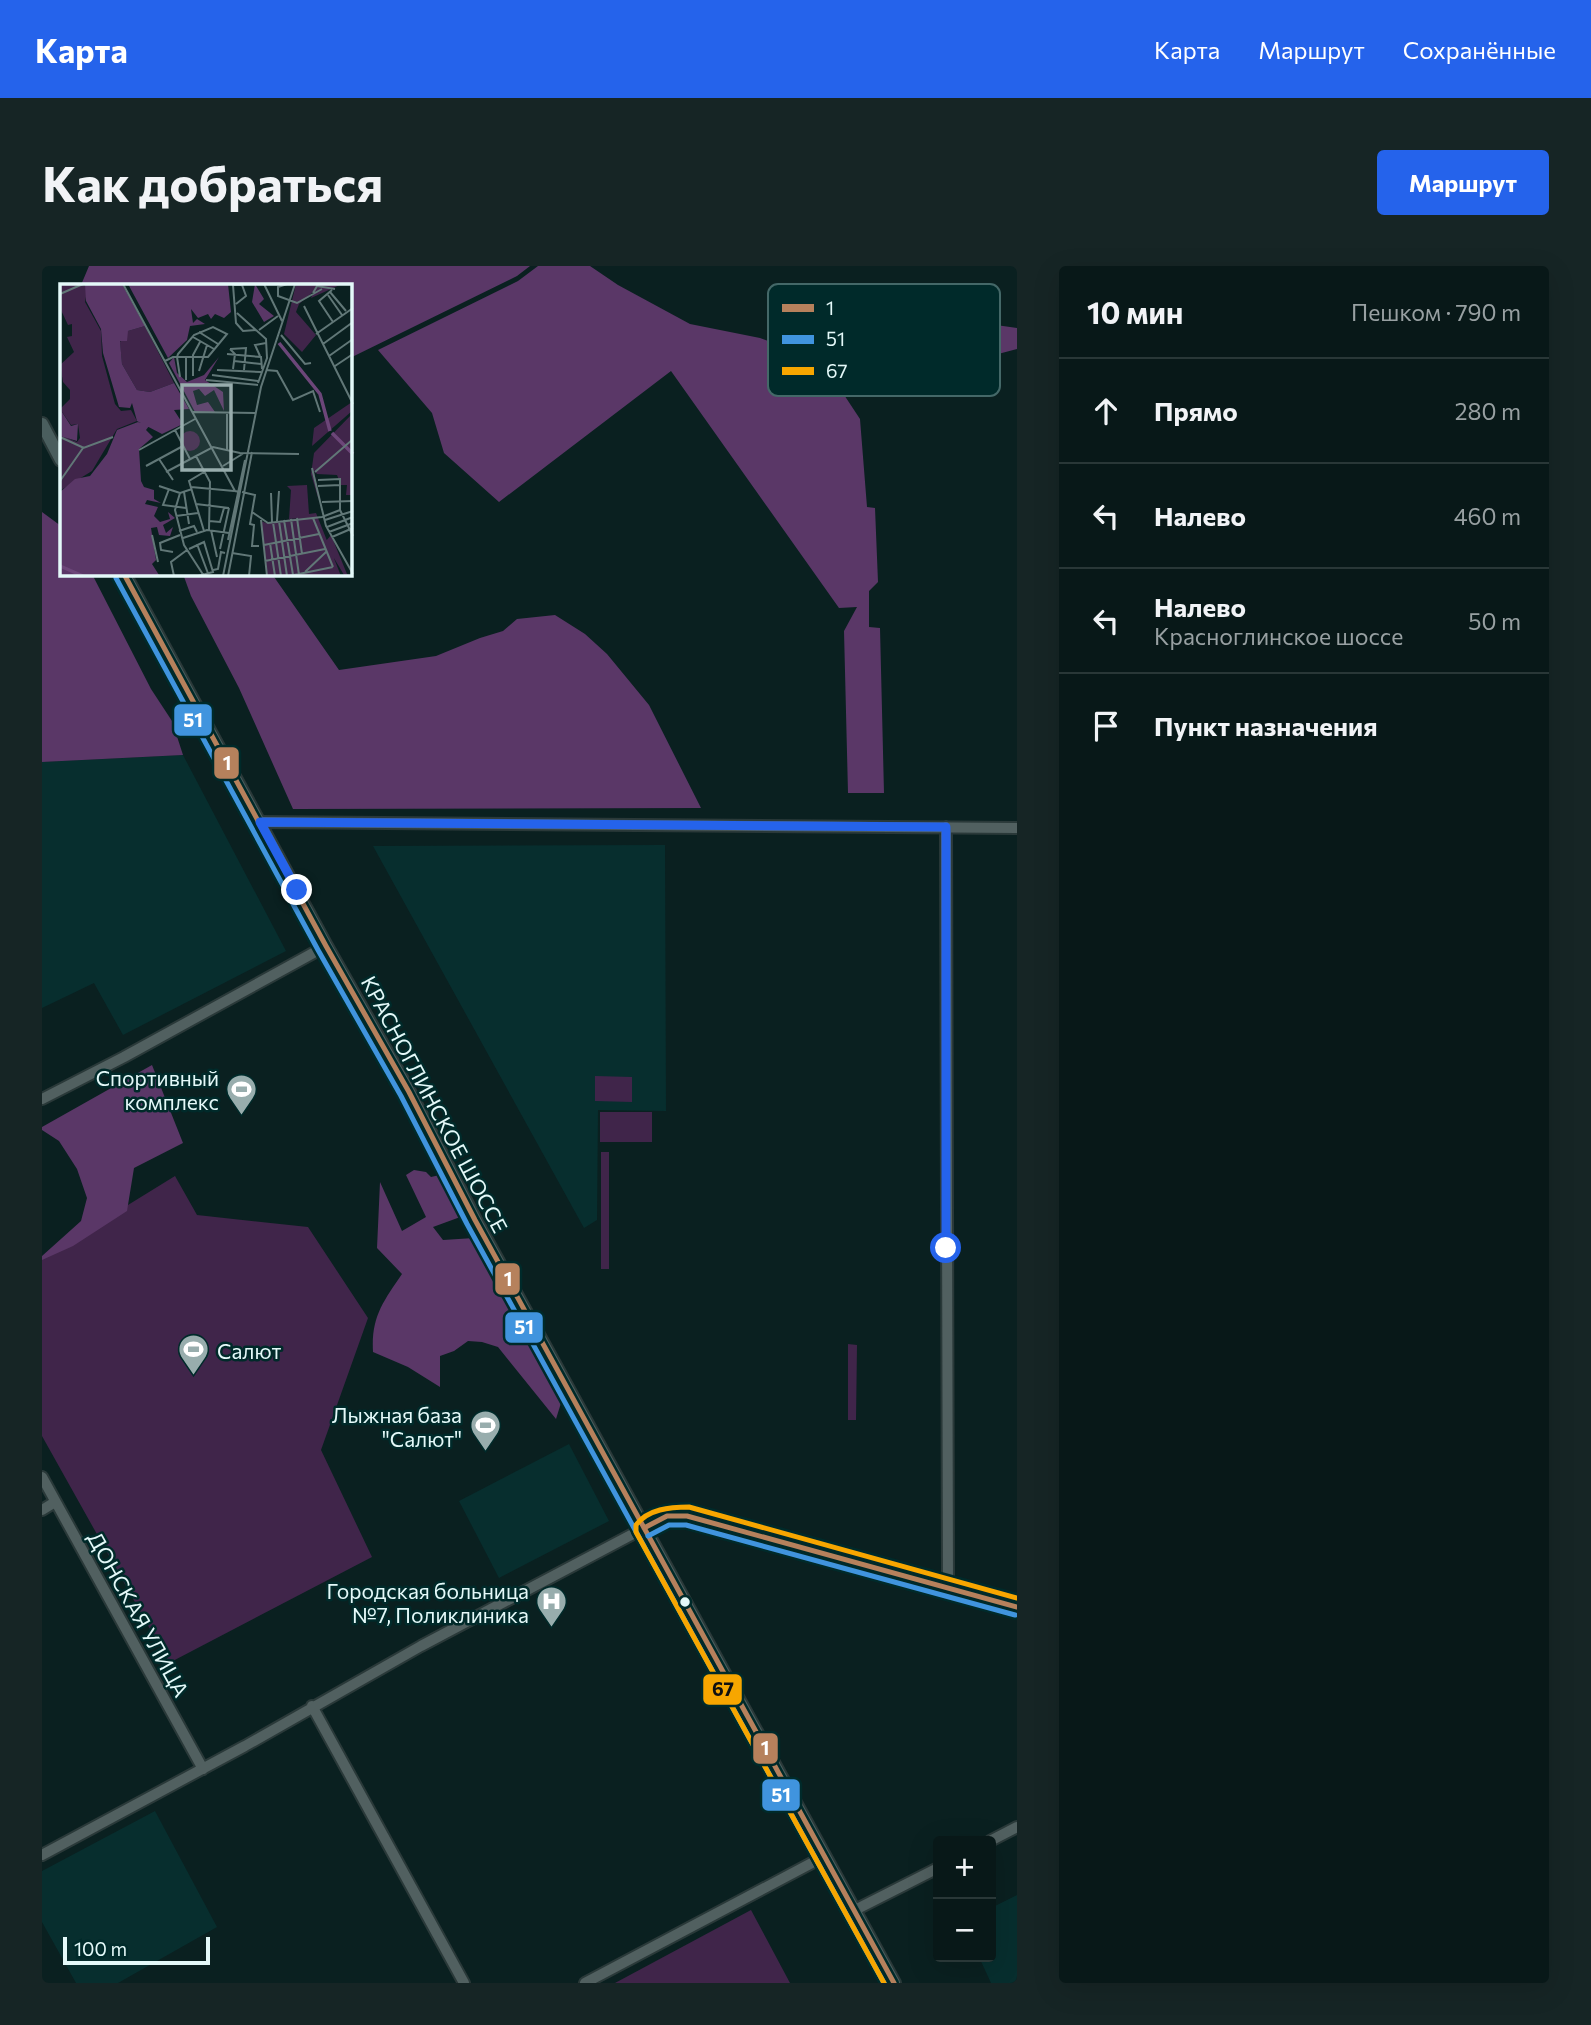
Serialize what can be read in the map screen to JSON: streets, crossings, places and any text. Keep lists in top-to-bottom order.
{
  "streets": {
    "main road": ["КРАСНОГЛИНСКОЕ ШОССЕ"],
    "street": ["ДОНСКАЯ УЛИЦА"]
  },
  "places": {
    "sports": ["Спортивный комплекс", "Салют", "Лыжная база \"Салют\""],
    "hospital": ["Городская больница №7, Поликлиника"]
  },
  "lines": ["transit line 1", "transit line 51", "transit line 67"],
  "legend": ["1", "51", "67"],
  "scale_bar": "100 m",
  "page": {
    "header": "Карта",
    "nav": ["Карта", "Маршрут", "Сохранённые"],
    "buttons": "Маршрут",
    "title": "Как добраться",
    "heading": ["10 мин", "Пешком · 790 m"],
    "list": [
      ["Прямо", "280 m"],
      ["Налево", "460 m"],
      ["Налево", "Красноглинское шоссе", "50 m"],
      "Пункт назначения"
    ],
    "map_buttons": ["+", "−"],
    "scale": "100 m"
  }
}
